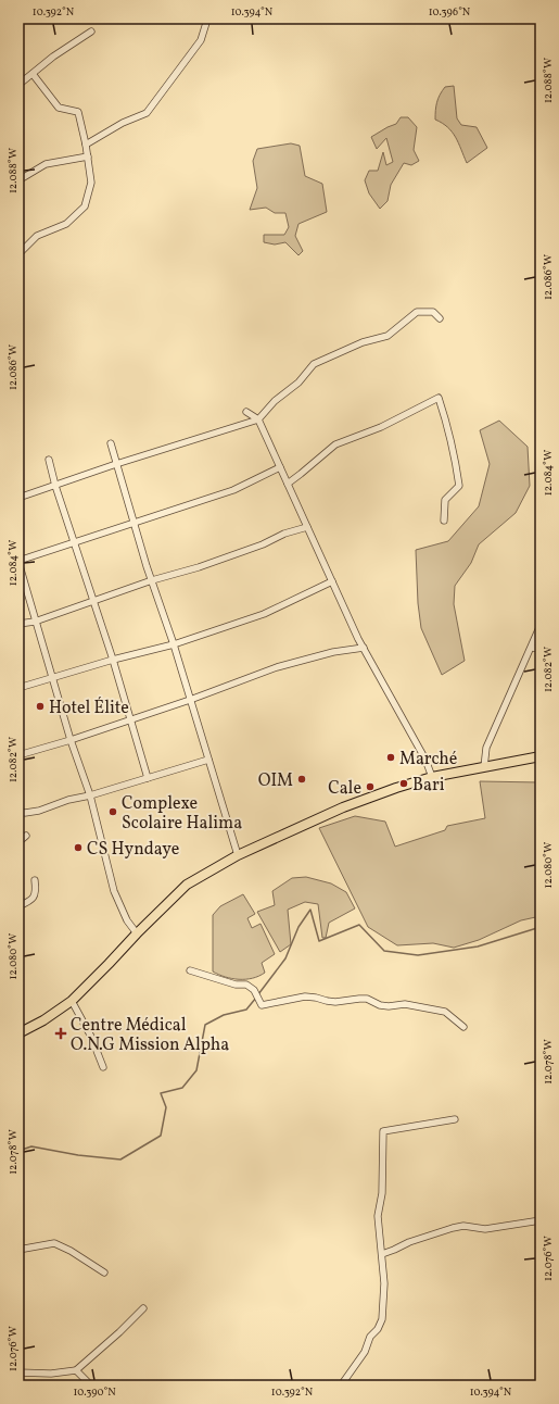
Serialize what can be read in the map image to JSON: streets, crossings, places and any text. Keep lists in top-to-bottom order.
{
  "places": {
    "other": [
      "Hotel Élite",
      "Marché",
      "OIM",
      "Bari",
      "Cale",
      "Complexe Scolaire Halima",
      "CS Hyndaye"
    ],
    "health": ["Centre Médical O.N.G Mission Alpha"]
  },
  "coordinates": [
    "10.392°N",
    "10.394°N",
    "10.396°N",
    "12.088°W",
    "12.086°W",
    "12.084°W",
    "12.082°W",
    "12.080°W",
    "12.078°W",
    "12.076°W",
    "10.390°N"
  ]
}
